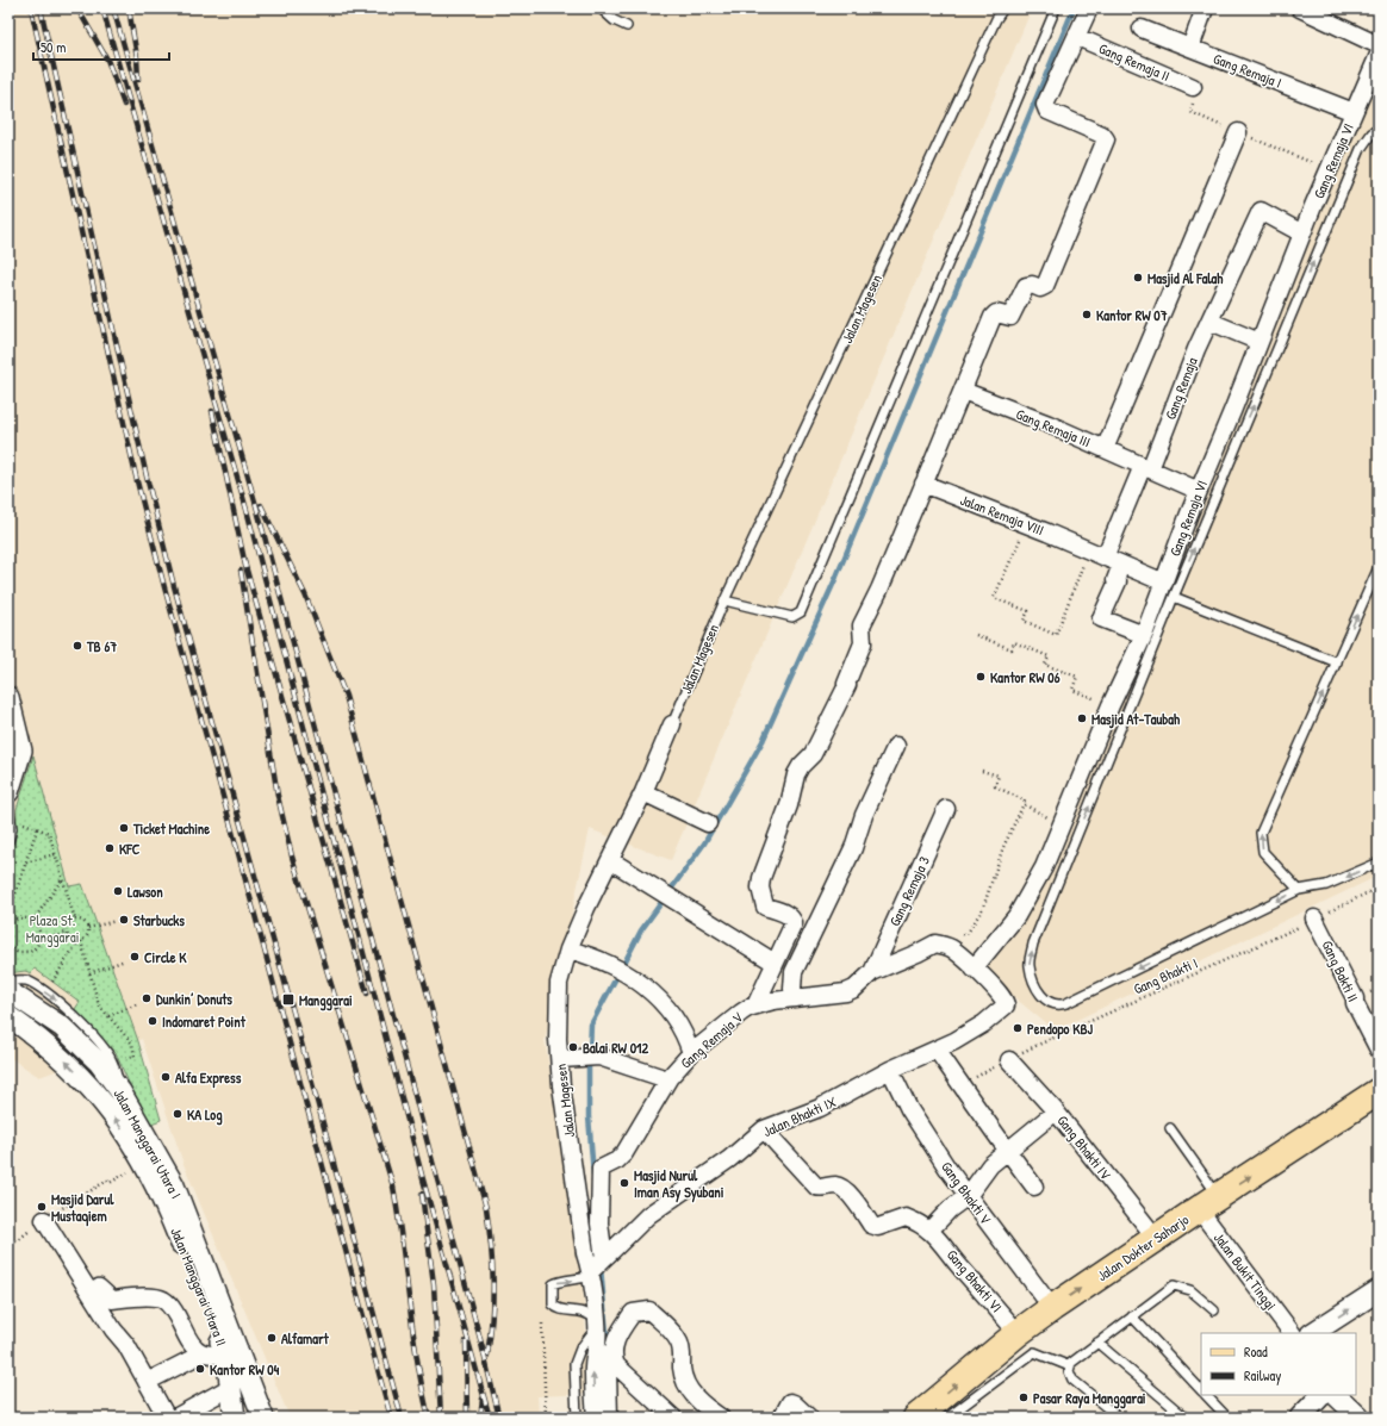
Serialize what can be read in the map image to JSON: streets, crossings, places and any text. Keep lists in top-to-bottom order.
{
  "streets": {
    "main road": ["Jalan Dokter Saharjo"],
    "street": [
      "Gang Remaja II",
      "Gang Remaja I",
      "Gang Remaja VI",
      "Jalan Magesen",
      "Gang Remaja",
      "Gang Remaja III",
      "Jalan Remaja VIII",
      "Gang Remaja 3",
      "Gang Bakti II",
      "Gang Remaja V",
      "Jalan Bhakti IX",
      "Jalan Manggarai Utara I",
      "Gang Bhakti IV",
      "Gang Bhakti V",
      "Jalan Bukit Tinggi",
      "Gang Bhakti VI",
      "Jalan Manggarai Utara II"
    ],
    "path": ["Gang Bhakti I"]
  },
  "crossings": [
    ["Gang Remaja I", "Gang Remaja VI"],
    ["Gang Remaja VI", "Gang Remaja"],
    ["Gang Remaja VI", "Gang Remaja III"],
    ["Gang Remaja VI", "Jalan Remaja VIII"],
    ["Gang Remaja VI", "Jalan Bhakti IX"],
    ["Jalan Magesen", "Gang Remaja V"],
    ["Jalan Magesen", "Jalan Bhakti IX"],
    ["Gang Remaja", "Gang Remaja III"],
    ["Gang Remaja", "Jalan Remaja VIII"],
    ["Gang Remaja 3", "Gang Remaja V"],
    ["Gang Bakti II", "Gang Bhakti I"],
    ["Gang Bhakti I", "Gang Bhakti IV"],
    ["Gang Remaja V", "Jalan Bhakti IX"],
    ["Jalan Bhakti IX", "Gang Bhakti V"],
    ["Jalan Bhakti IX", "Gang Bhakti VI"],
    ["Gang Bhakti IV", "Jalan Dokter Saharjo"],
    ["Gang Bhakti V", "Jalan Dokter Saharjo"],
    ["Jalan Dokter Saharjo", "Jalan Bukit Tinggi"],
    ["Jalan Dokter Saharjo", "Gang Bhakti VI"]
  ],
  "one_way": ["Jalan Dokter Saharjo", "Jalan Manggarai Utara II"],
  "parks": ["Plaza St. Manggarai"],
  "places": {
    "other": [
      "Masjid Al Falah",
      "Kantor RW 07",
      "TB 67",
      "Kantor RW 06",
      "Masjid At-Taubah",
      "Ticket Machine",
      "KFC",
      "Lawson",
      "Starbucks",
      "Circle K",
      "Dunkin’ Donuts",
      "Indomaret Point",
      "Pendopo KBJ",
      "Balai RW 012",
      "Alfa Express",
      "KA Log",
      "Masjid Nurul Iman Asy Syubani",
      "Masjid Darul Mustaqiem",
      "Alfamart",
      "Kantor RW 04",
      "Pasar Raya Manggarai"
    ],
    "transit": ["Manggarai"]
  },
  "legend": ["Road", "Railway"],
  "scale_bar": "50 m"
}
